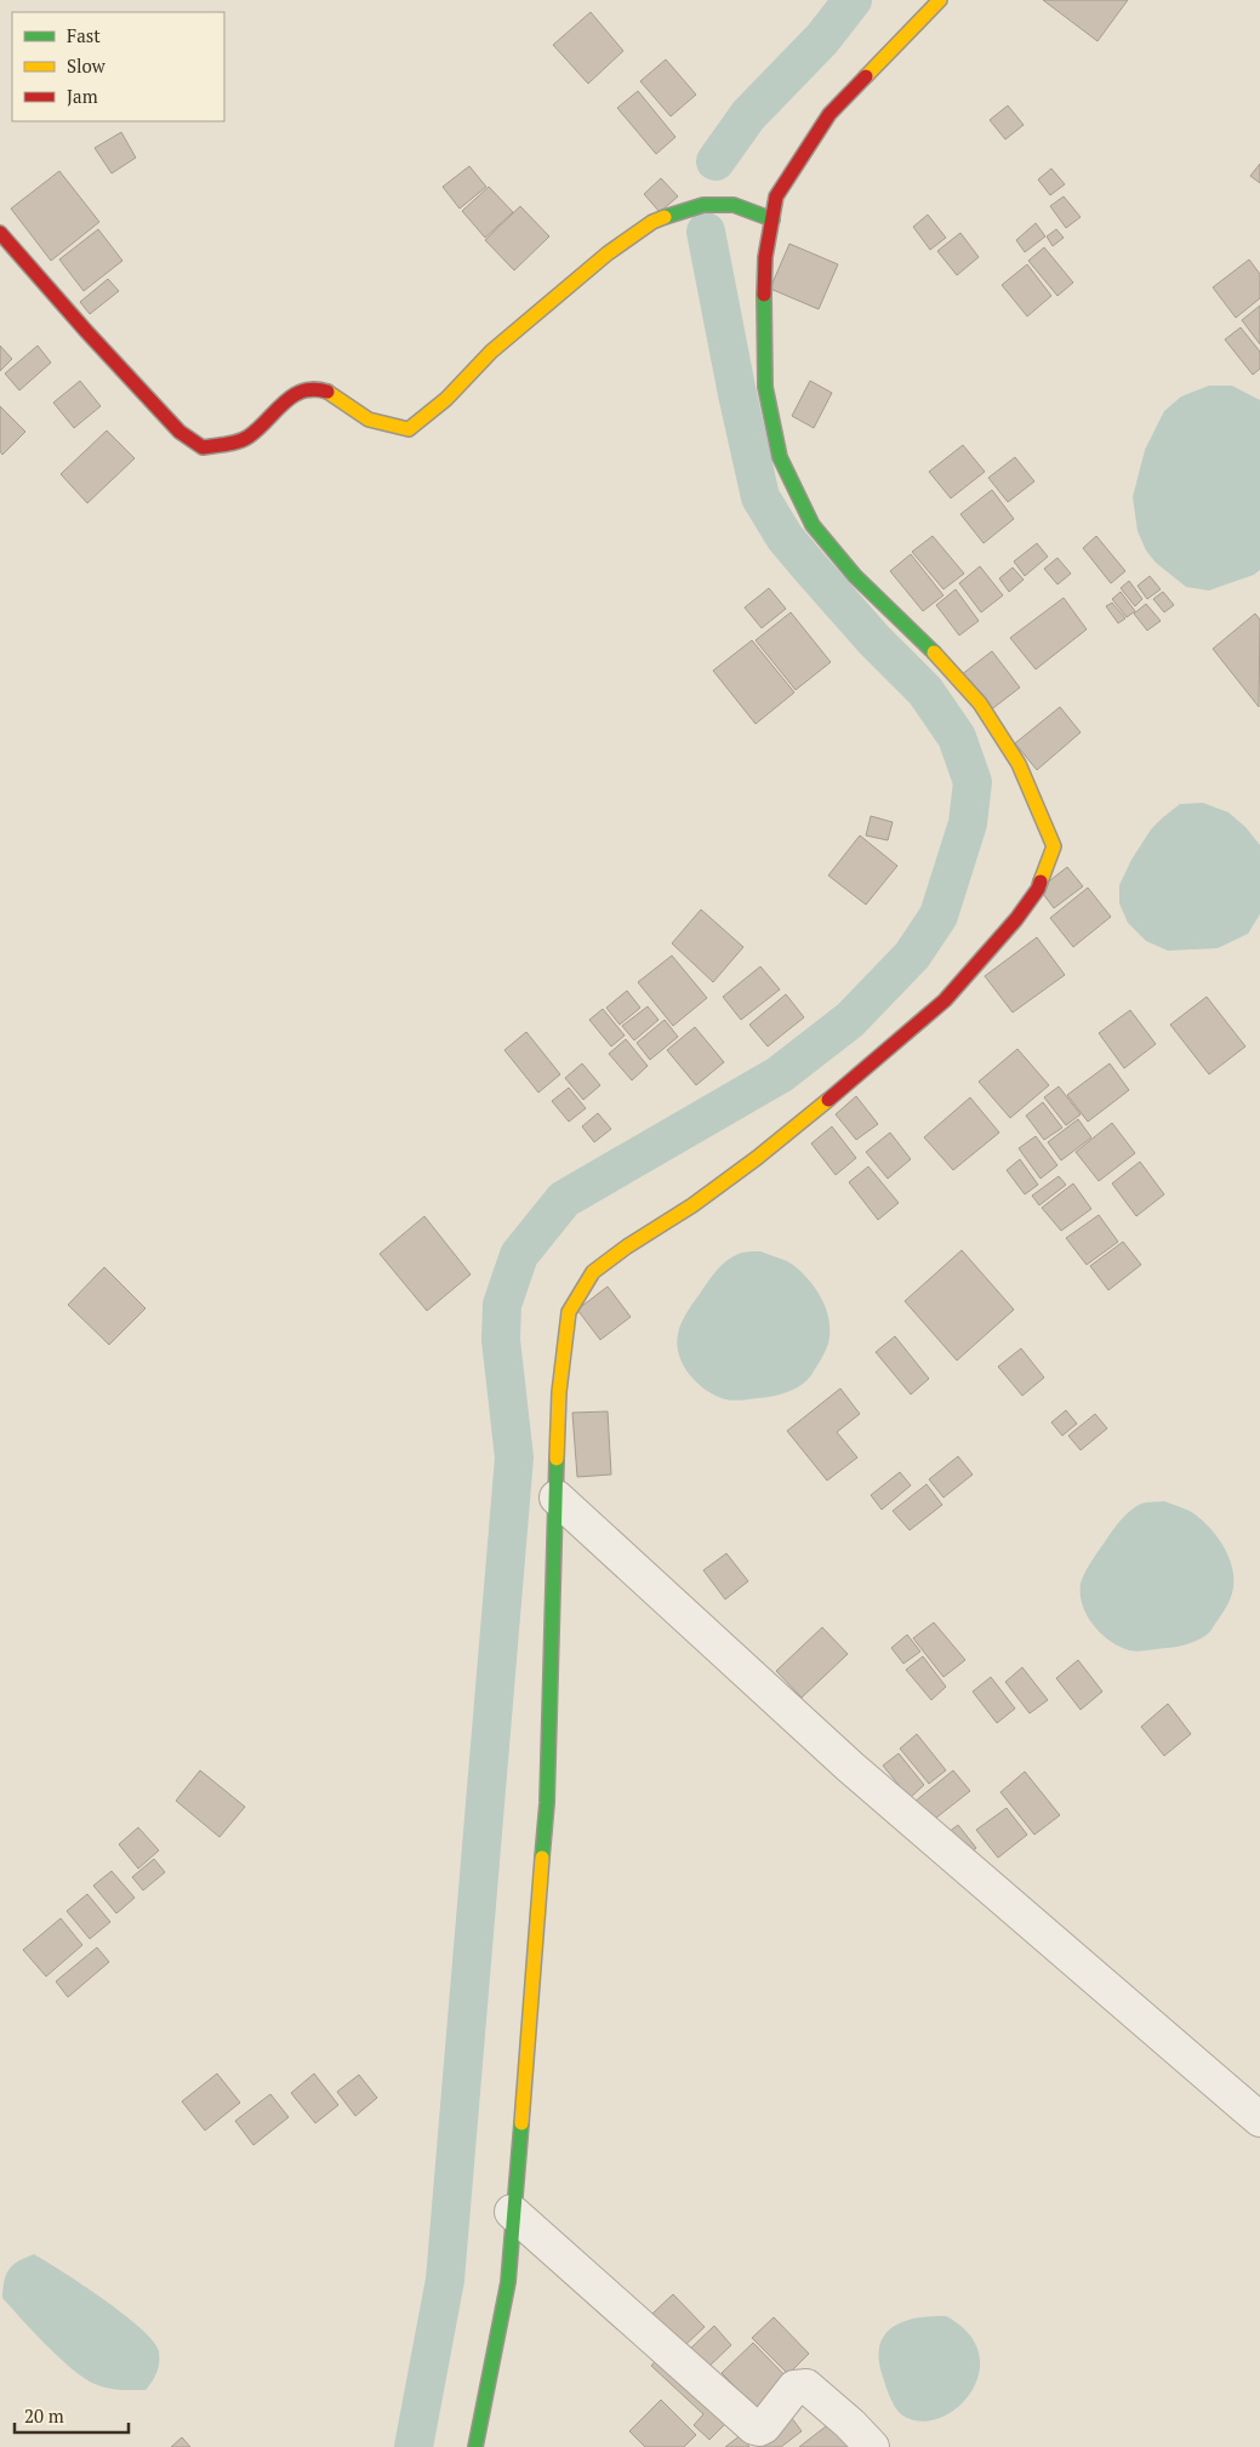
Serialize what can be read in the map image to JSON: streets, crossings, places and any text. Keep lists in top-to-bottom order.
{
  "legend": ["Fast", "Slow", "Jam"],
  "scale_bar": "20 m"
}
